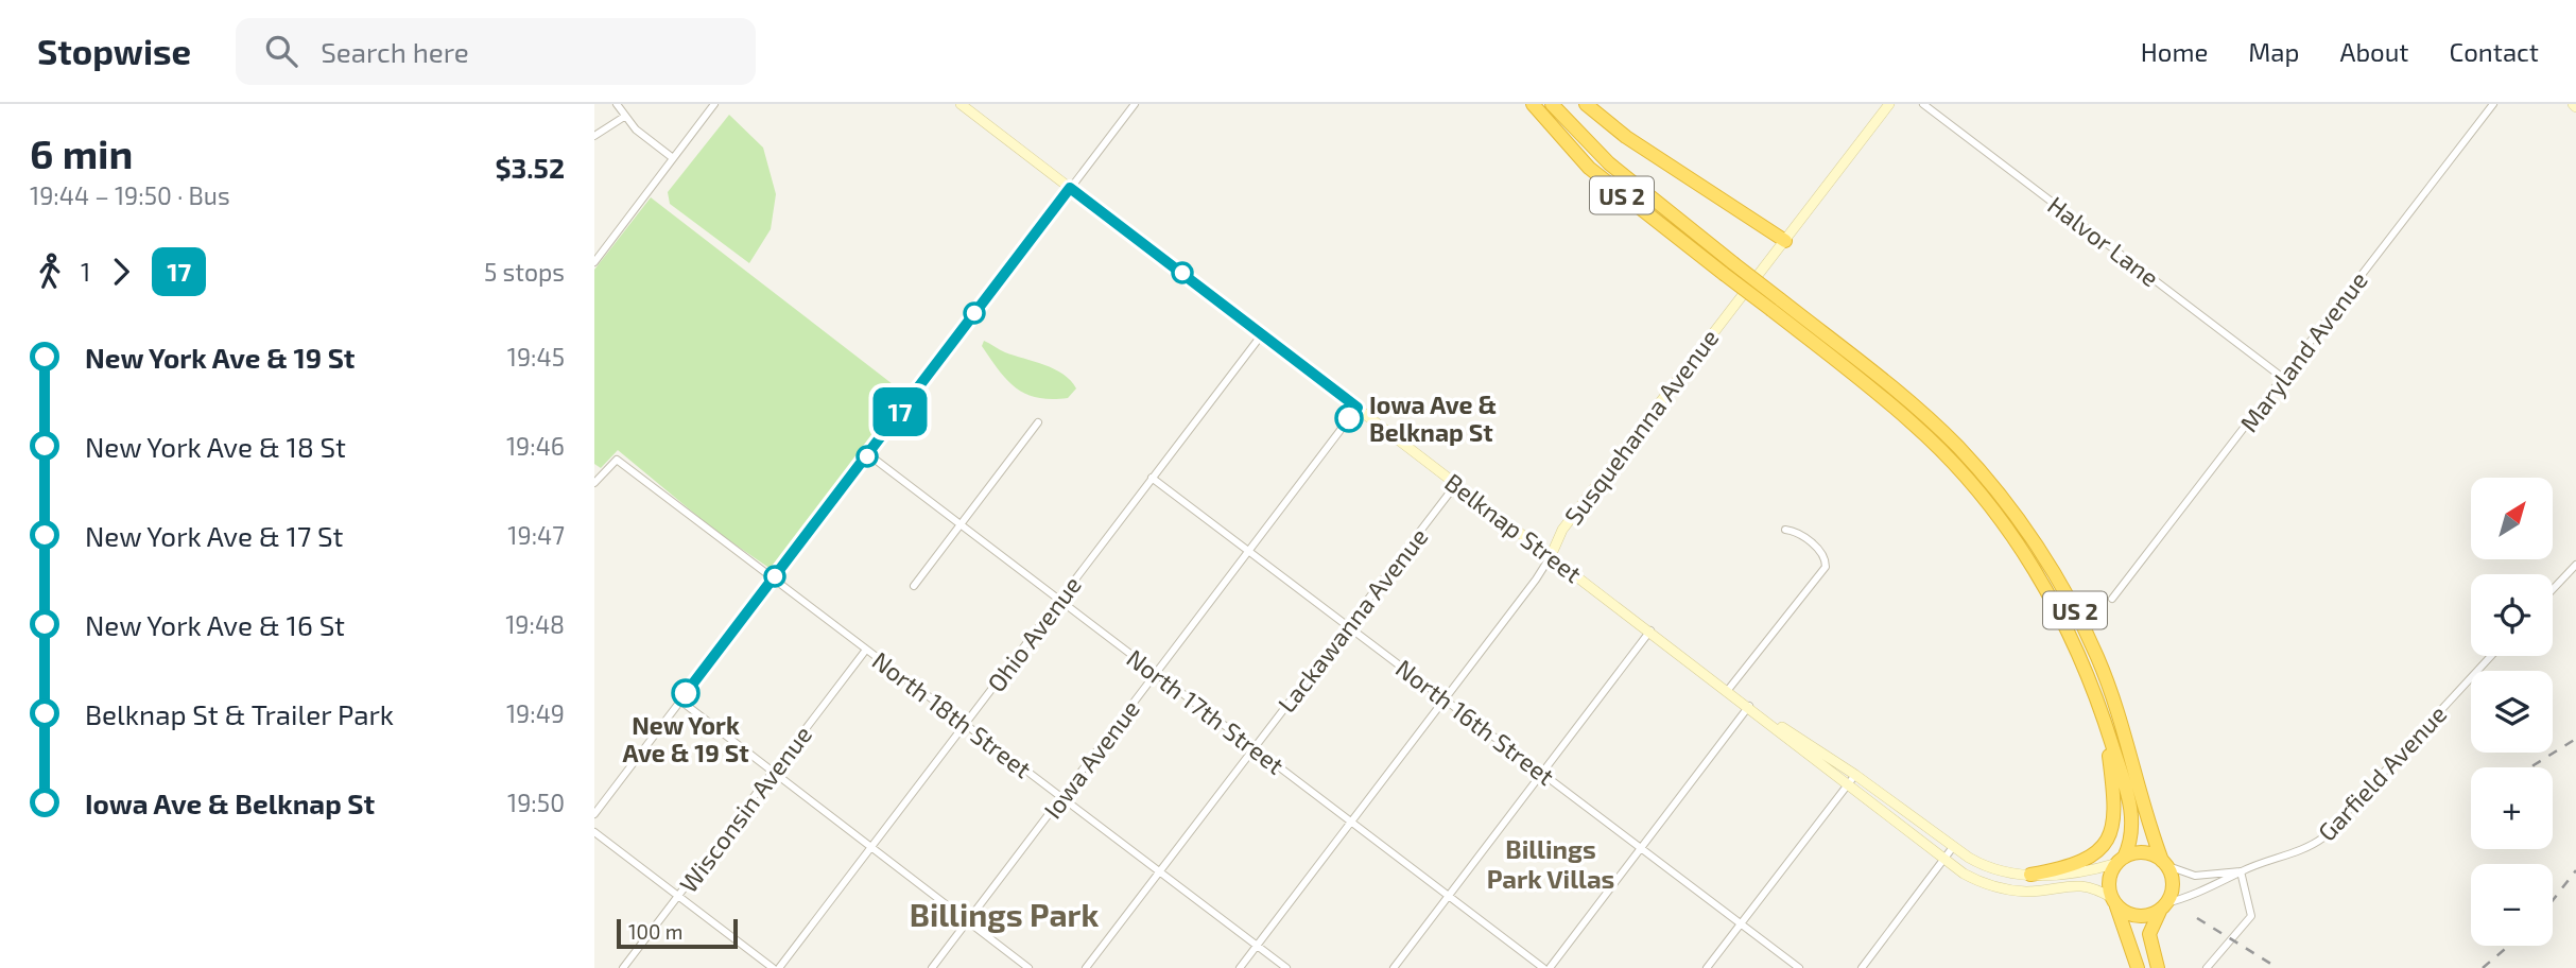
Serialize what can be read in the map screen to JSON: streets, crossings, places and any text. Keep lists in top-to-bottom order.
{
  "streets": {
    "highway": ["US 2"],
    "street": [
      "Halvor Lane",
      "Maryland Avenue",
      "Susquehanna Avenue",
      "Belknap Street",
      "Lackawanna Avenue",
      "Ohio Avenue",
      "North 17th Street",
      "North 18th Street",
      "North 16th Street",
      "Iowa Avenue",
      "Garfield Avenue",
      "Wisconsin Avenue"
    ]
  },
  "crossings": [
    ["US 2", "Belknap Street"],
    ["US 2", "Garfield Avenue"],
    ["Halvor Lane", "Maryland Avenue"],
    ["Susquehanna Avenue", "Belknap Street"],
    ["Susquehanna Avenue", "North 17th Street"],
    ["Susquehanna Avenue", "North 18th Street"],
    ["Susquehanna Avenue", "North 16th Street"],
    ["Belknap Street", "Lackawanna Avenue"],
    ["Belknap Street", "Ohio Avenue"],
    ["Belknap Street", "Iowa Avenue"],
    ["Belknap Street", "Garfield Avenue"],
    ["Lackawanna Avenue", "North 17th Street"],
    ["Lackawanna Avenue", "North 18th Street"],
    ["Lackawanna Avenue", "North 16th Street"],
    ["Ohio Avenue", "North 17th Street"],
    ["Ohio Avenue", "North 18th Street"],
    ["Ohio Avenue", "North 16th Street"],
    ["North 17th Street", "Iowa Avenue"],
    ["North 18th Street", "Iowa Avenue"],
    ["North 18th Street", "Wisconsin Avenue"],
    ["North 16th Street", "Iowa Avenue"]
  ],
  "districts": ["Billings Park Villas", "Billings Park"],
  "places": ["Iowa Ave & Belknap St", "New York Ave & 19 St"],
  "lines": ["bus line 17"],
  "scale_bar": "100 m",
  "north": "top right",
  "page": {
    "header": "Stopwise",
    "search": "Search here",
    "nav": [
      "Home",
      "Map",
      "About",
      "Contact"
    ],
    "heading": ["6 min", "19:44 – 19:50 · Bus", "$3.52"],
    "on_map": "17",
    "legs": ["1", "17", "5 stops"],
    "list": [
      {
        "name": "New York Ave & 19 St",
        "value": "19:45"
      },
      {
        "name": "New York Ave & 18 St",
        "value": "19:46"
      },
      {
        "name": "New York Ave & 17 St",
        "value": "19:47"
      },
      {
        "name": "New York Ave & 16 St",
        "value": "19:48"
      },
      {
        "name": "Belknap St & Trailer Park",
        "value": "19:49"
      },
      {
        "name": "Iowa Ave & Belknap St",
        "value": "19:50"
      }
    ],
    "map_buttons": ["+", "−"],
    "scale": "100 m"
  }
}
